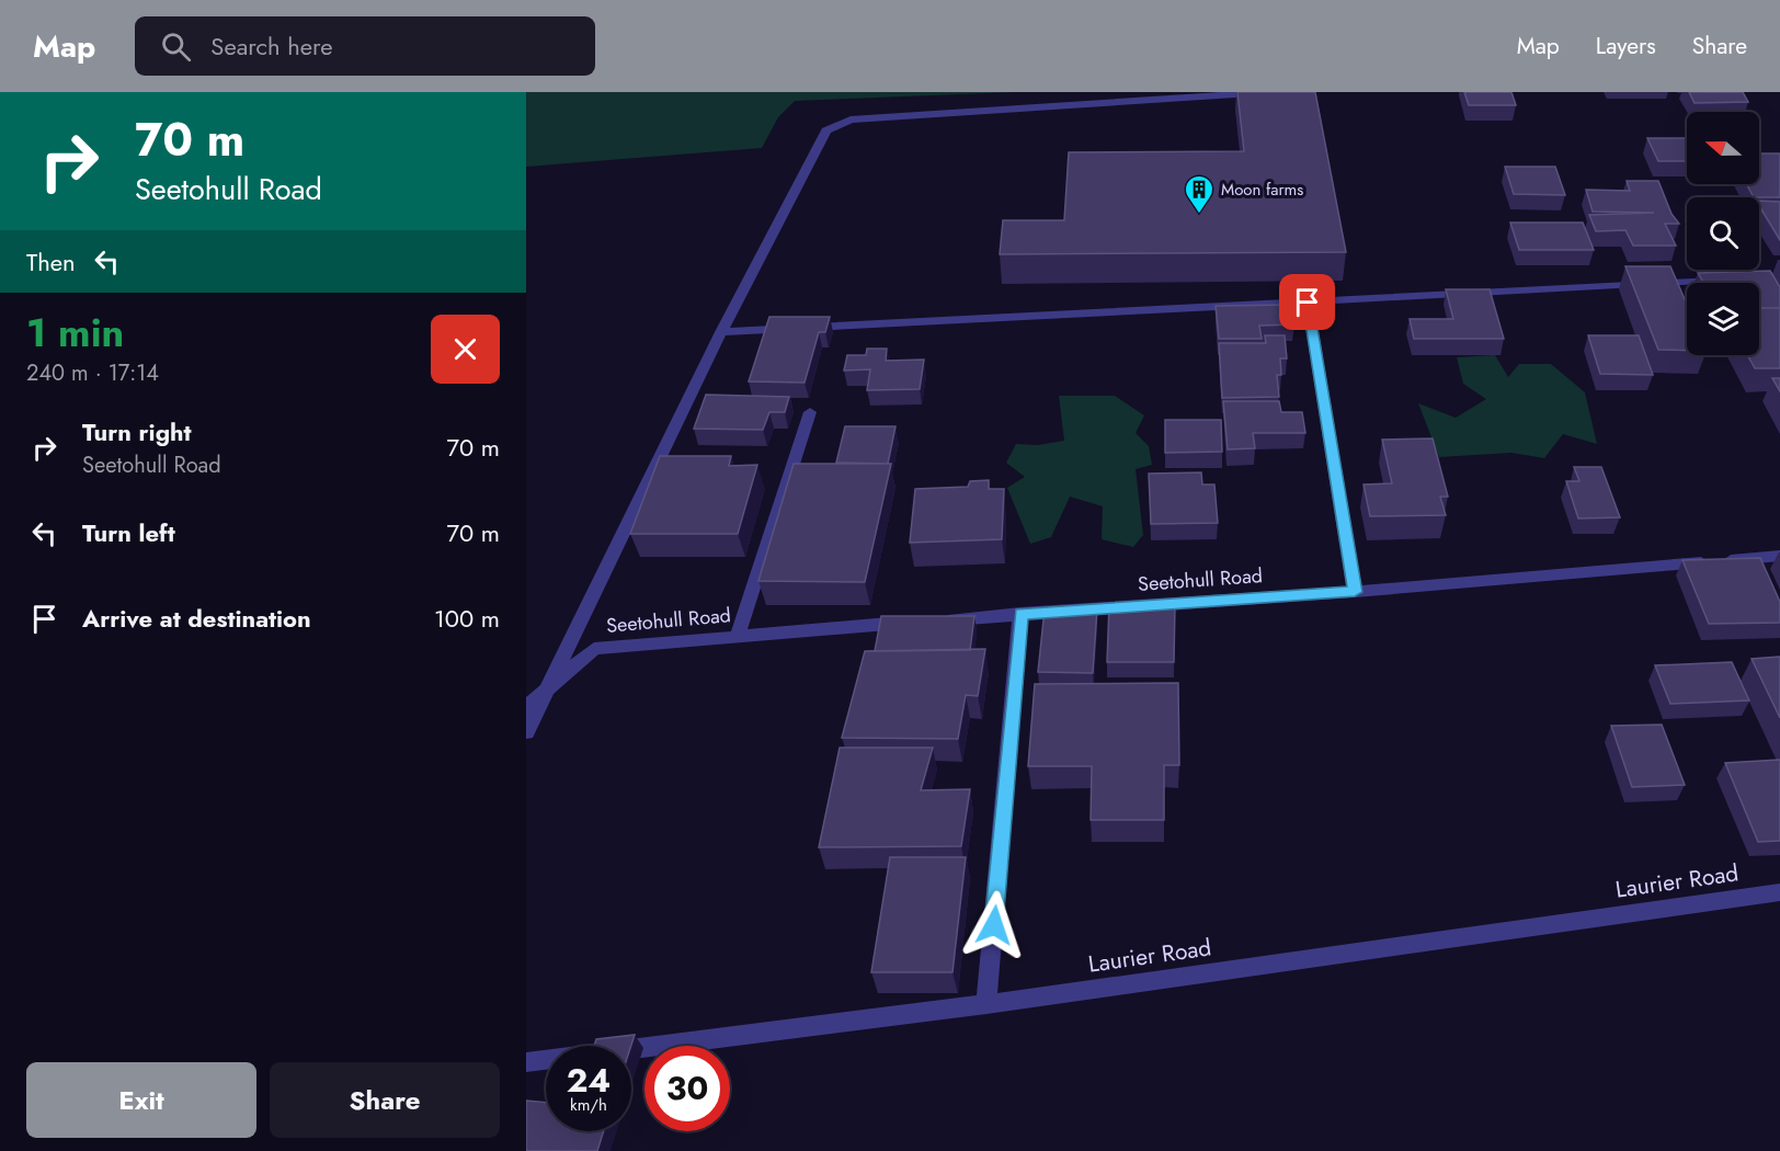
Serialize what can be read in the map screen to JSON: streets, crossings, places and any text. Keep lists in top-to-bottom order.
{
  "streets": {
    "street": ["Seetohull Road", "Laurier Road"]
  },
  "places": {
    "building": ["Moon farms"]
  },
  "north": "left",
  "page": {
    "header": "Map",
    "search": "Search here",
    "nav": ["Map", "Layers", "Share"],
    "turn": ["70 m", "Seetohull Road"],
    "then": "Then",
    "heading": ["1 min", "240 m · 17:14"],
    "list": [
      {
        "name": "Turn right",
        "note": "Seetohull Road",
        "value": "70 m"
      },
      {
        "name": "Turn left",
        "value": "70 m"
      },
      {
        "name": "Arrive at destination",
        "value": "100 m"
      }
    ],
    "speed": "24 km/h",
    "limit": "30",
    "buttons": ["Exit", "Share"]
  }
}
